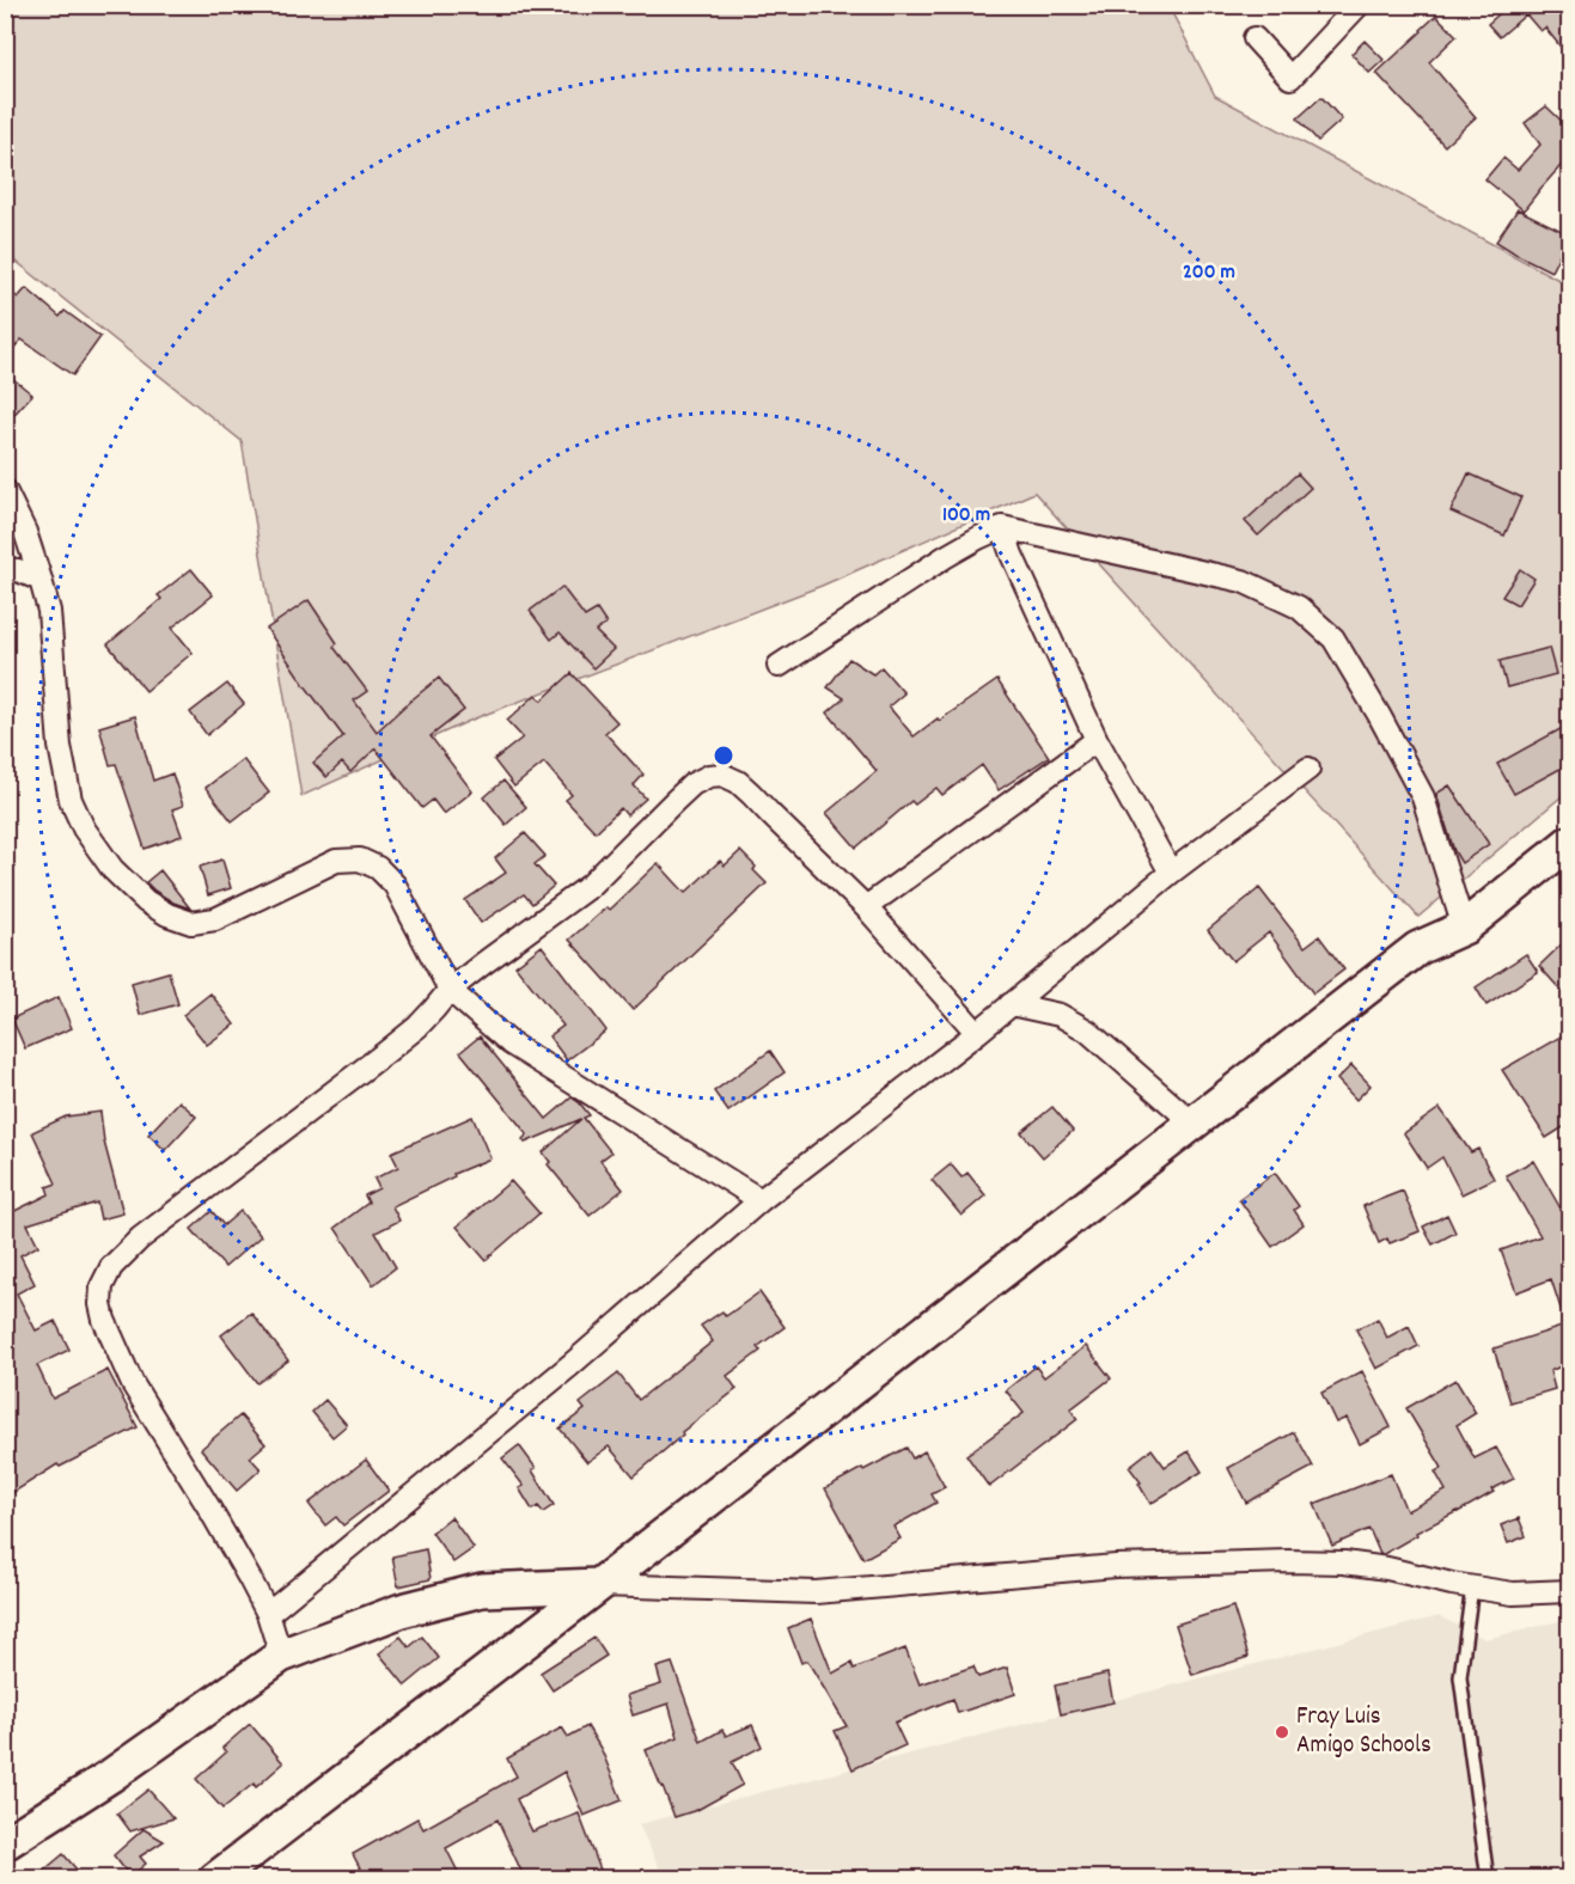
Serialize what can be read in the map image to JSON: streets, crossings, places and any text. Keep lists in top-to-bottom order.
{
  "places": ["Fray Luis Amigo Schools"],
  "rings": ["200 m", "100 m"]
}
